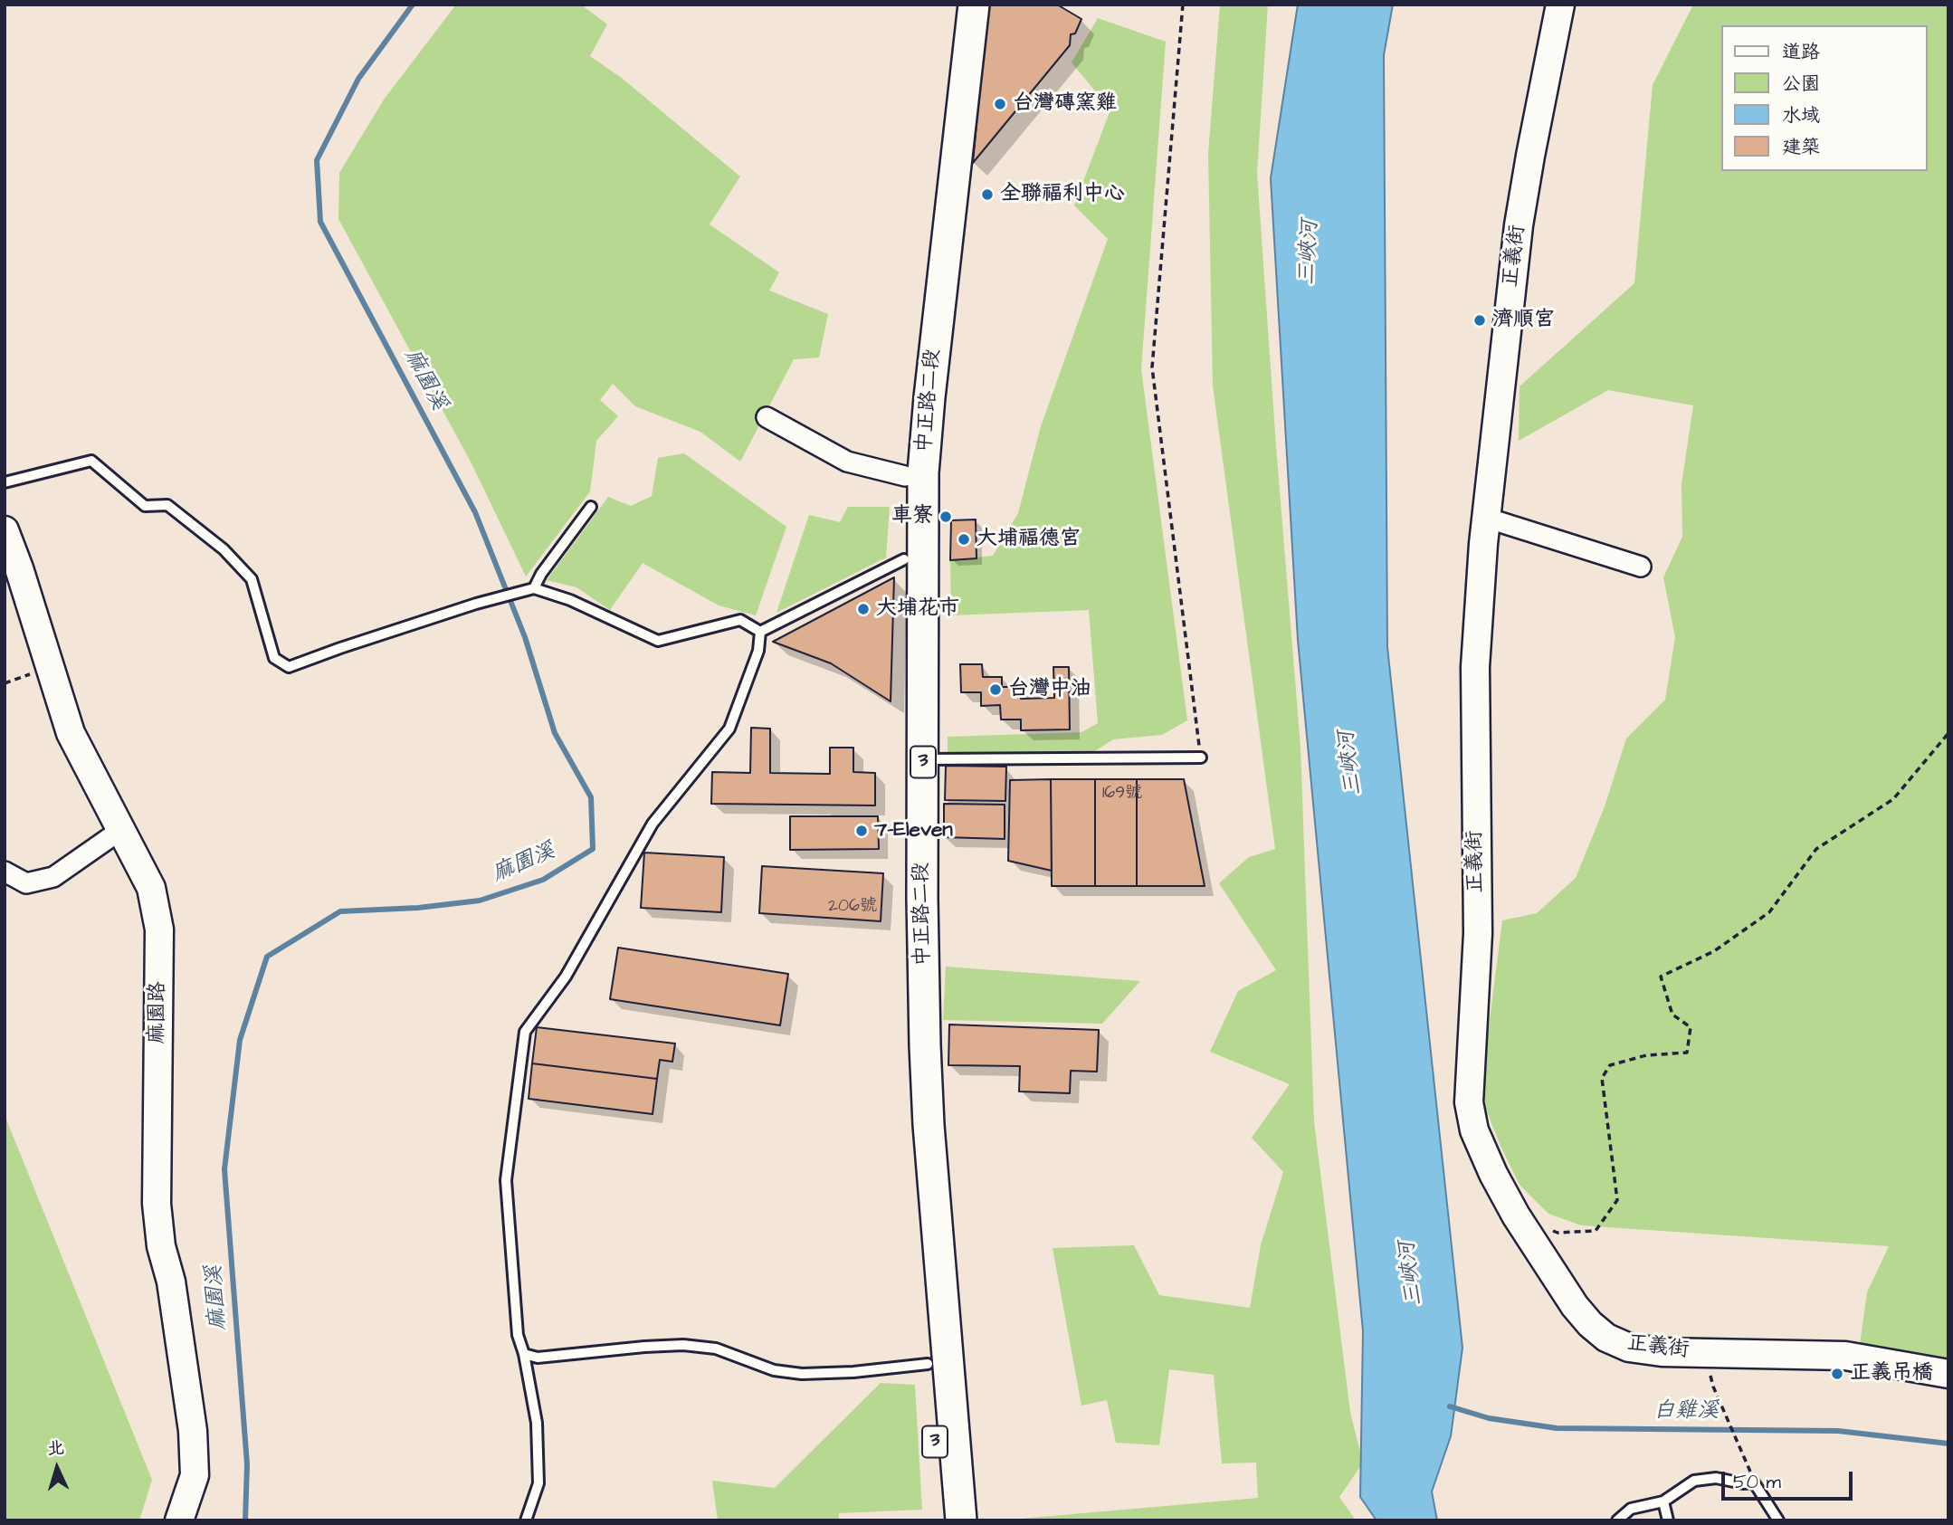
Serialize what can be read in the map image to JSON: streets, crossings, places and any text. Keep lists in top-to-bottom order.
{
  "streets": {
    "main road": ["中正路二段", "3"],
    "street": ["正義街", "麻園路"]
  },
  "water": ["三峽河", "麻園溪", "白雞溪"],
  "places": [
    "台灣磚窯雞",
    "全聯福利中心",
    "濟順宮",
    "車寮",
    "大埔福德宮",
    "大埔花市",
    "台灣中油",
    "7-Eleven",
    "正義吊橋"
  ],
  "house_numbers": ["169號", "206號"],
  "legend": [
    "道路",
    "公園",
    "水域",
    "建築"
  ],
  "scale_bar": "50 m",
  "north": "top"
}
